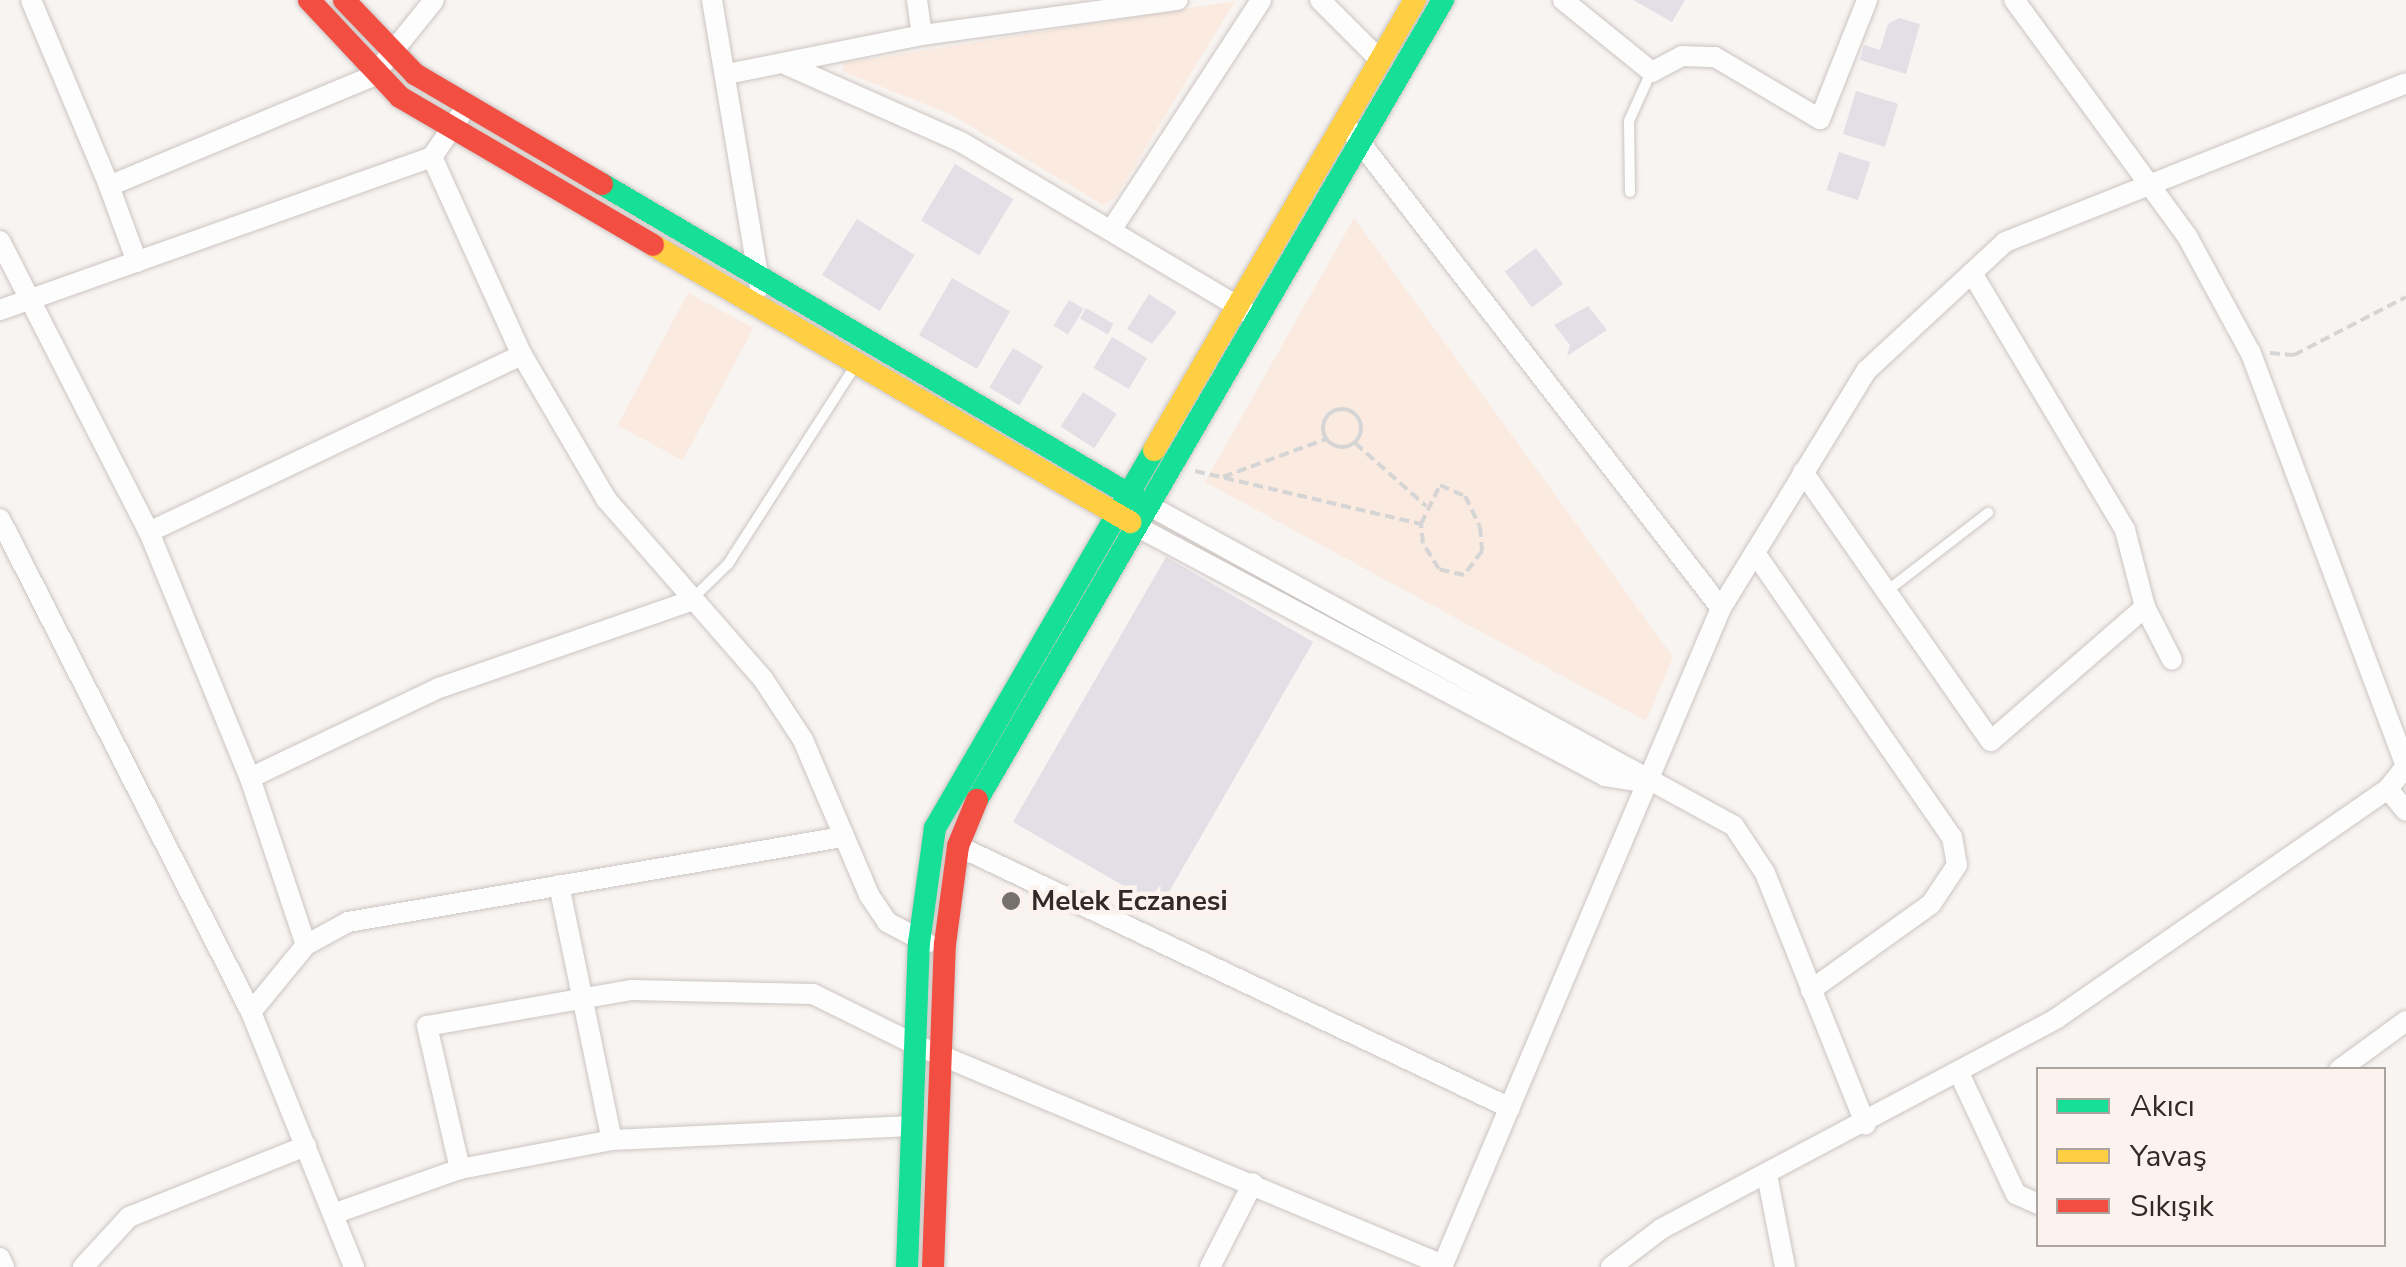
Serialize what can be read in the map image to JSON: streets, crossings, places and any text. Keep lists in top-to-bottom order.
{
  "places": ["Melek Eczanesi"],
  "legend": ["Akıcı", "Yavaş", "Sıkışık"]
}
